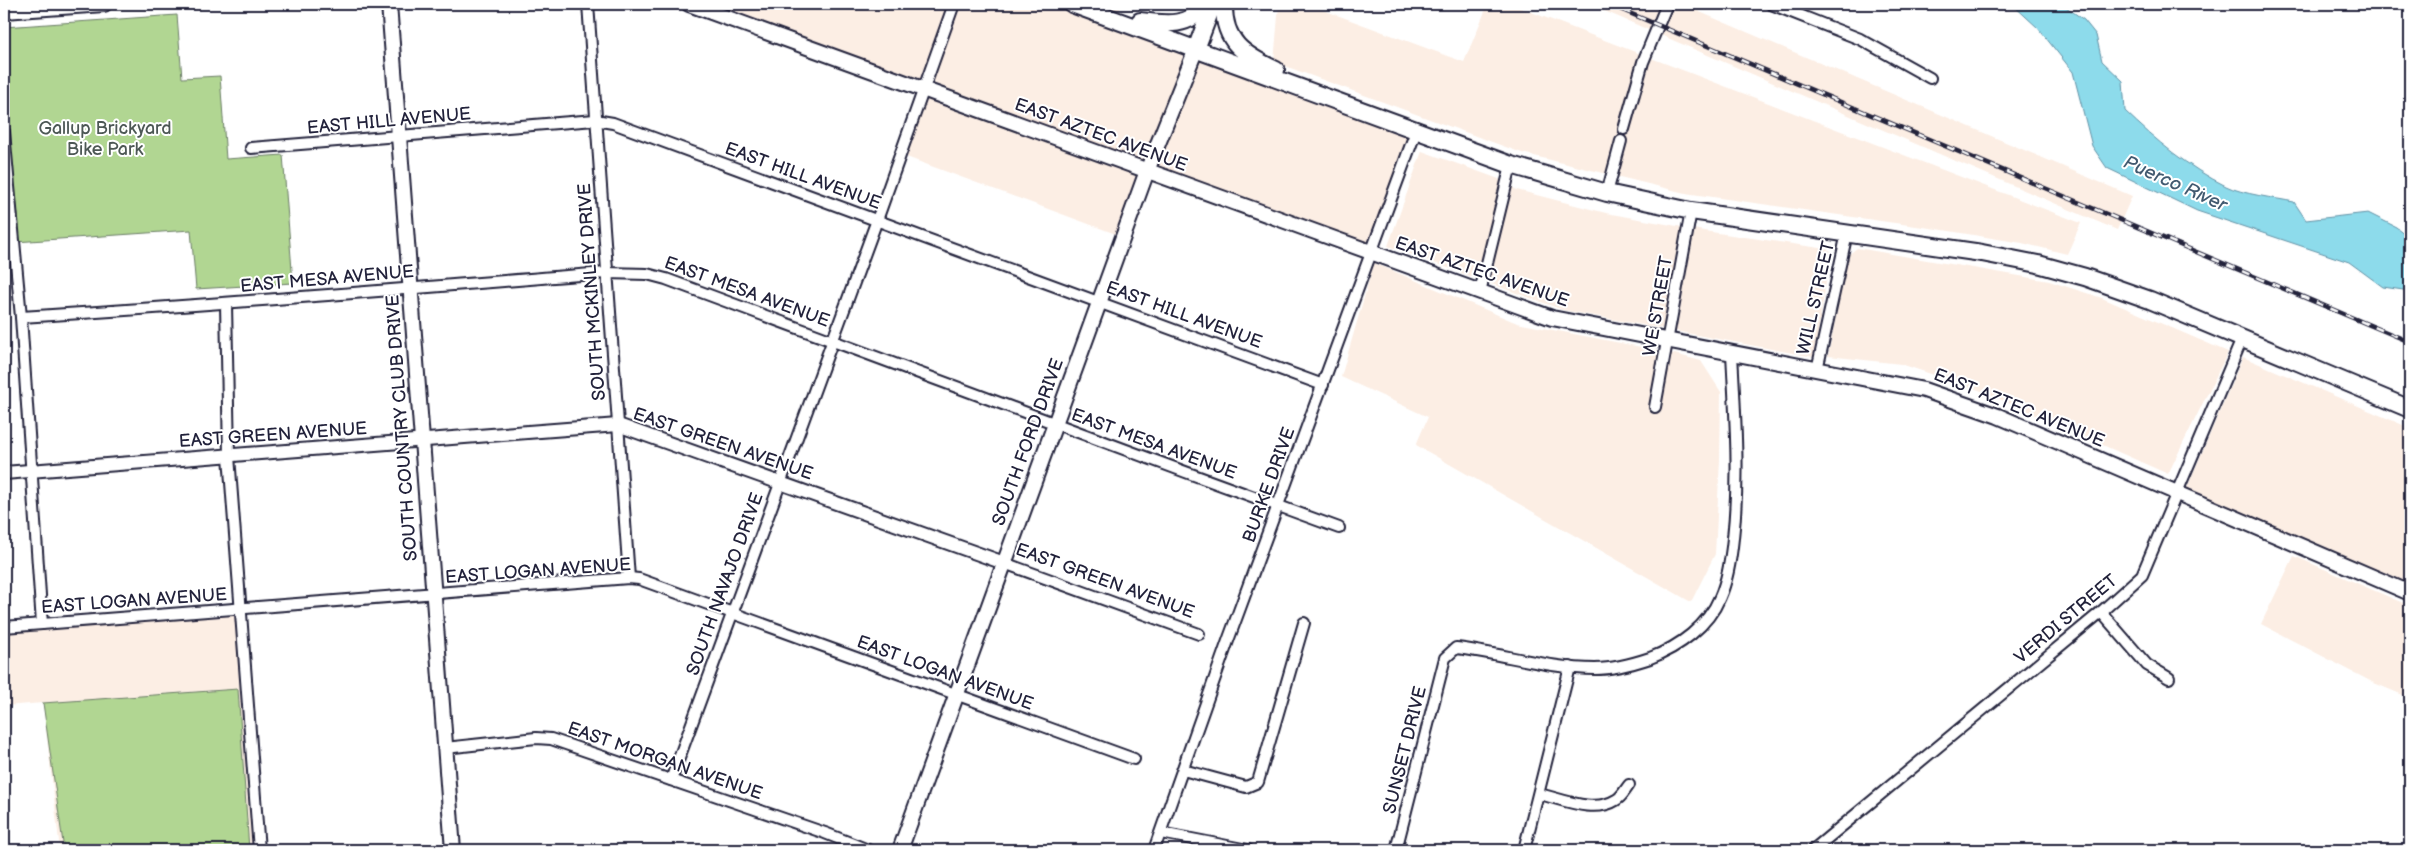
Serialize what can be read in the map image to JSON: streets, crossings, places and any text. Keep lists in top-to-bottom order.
{
  "streets": {
    "main road": ["EAST AZTEC AVENUE", "SOUTH COUNTRY CLUB DRIVE", "SOUTH FORD DRIVE"],
    "street": [
      "EAST HILL AVENUE",
      "EAST MESA AVENUE",
      "SOUTH MCKINLEY DRIVE",
      "WILL STREET",
      "WE STREET",
      "EAST GREEN AVENUE",
      "BURKE DRIVE",
      "EAST LOGAN AVENUE",
      "SOUTH NAVAJO DRIVE",
      "VERDI STREET",
      "SUNSET DRIVE",
      "EAST MORGAN AVENUE"
    ]
  },
  "crossings": [
    ["EAST HILL AVENUE", "SOUTH MCKINLEY DRIVE"],
    ["EAST HILL AVENUE", "SOUTH COUNTRY CLUB DRIVE"],
    ["EAST HILL AVENUE", "SOUTH FORD DRIVE"],
    ["EAST HILL AVENUE", "BURKE DRIVE"],
    ["EAST HILL AVENUE", "SOUTH NAVAJO DRIVE"],
    ["EAST AZTEC AVENUE", "WILL STREET"],
    ["EAST AZTEC AVENUE", "WE STREET"],
    ["EAST AZTEC AVENUE", "SOUTH FORD DRIVE"],
    ["EAST AZTEC AVENUE", "BURKE DRIVE"],
    ["EAST AZTEC AVENUE", "SOUTH NAVAJO DRIVE"],
    ["EAST AZTEC AVENUE", "VERDI STREET"],
    ["EAST MESA AVENUE", "SOUTH MCKINLEY DRIVE"],
    ["EAST MESA AVENUE", "SOUTH COUNTRY CLUB DRIVE"],
    ["EAST MESA AVENUE", "SOUTH FORD DRIVE"],
    ["EAST MESA AVENUE", "BURKE DRIVE"],
    ["EAST MESA AVENUE", "SOUTH NAVAJO DRIVE"],
    ["SOUTH MCKINLEY DRIVE", "EAST GREEN AVENUE"],
    ["SOUTH MCKINLEY DRIVE", "EAST LOGAN AVENUE"],
    ["SOUTH COUNTRY CLUB DRIVE", "EAST GREEN AVENUE"],
    ["SOUTH COUNTRY CLUB DRIVE", "EAST LOGAN AVENUE"],
    ["SOUTH COUNTRY CLUB DRIVE", "EAST MORGAN AVENUE"],
    ["EAST GREEN AVENUE", "SOUTH FORD DRIVE"],
    ["EAST GREEN AVENUE", "SOUTH NAVAJO DRIVE"],
    ["SOUTH FORD DRIVE", "EAST LOGAN AVENUE"],
    ["EAST LOGAN AVENUE", "SOUTH NAVAJO DRIVE"],
    ["SOUTH NAVAJO DRIVE", "EAST MORGAN AVENUE"]
  ],
  "water": ["Puerco River"],
  "parks": ["Gallup Brickyard Bike Park"]
}
